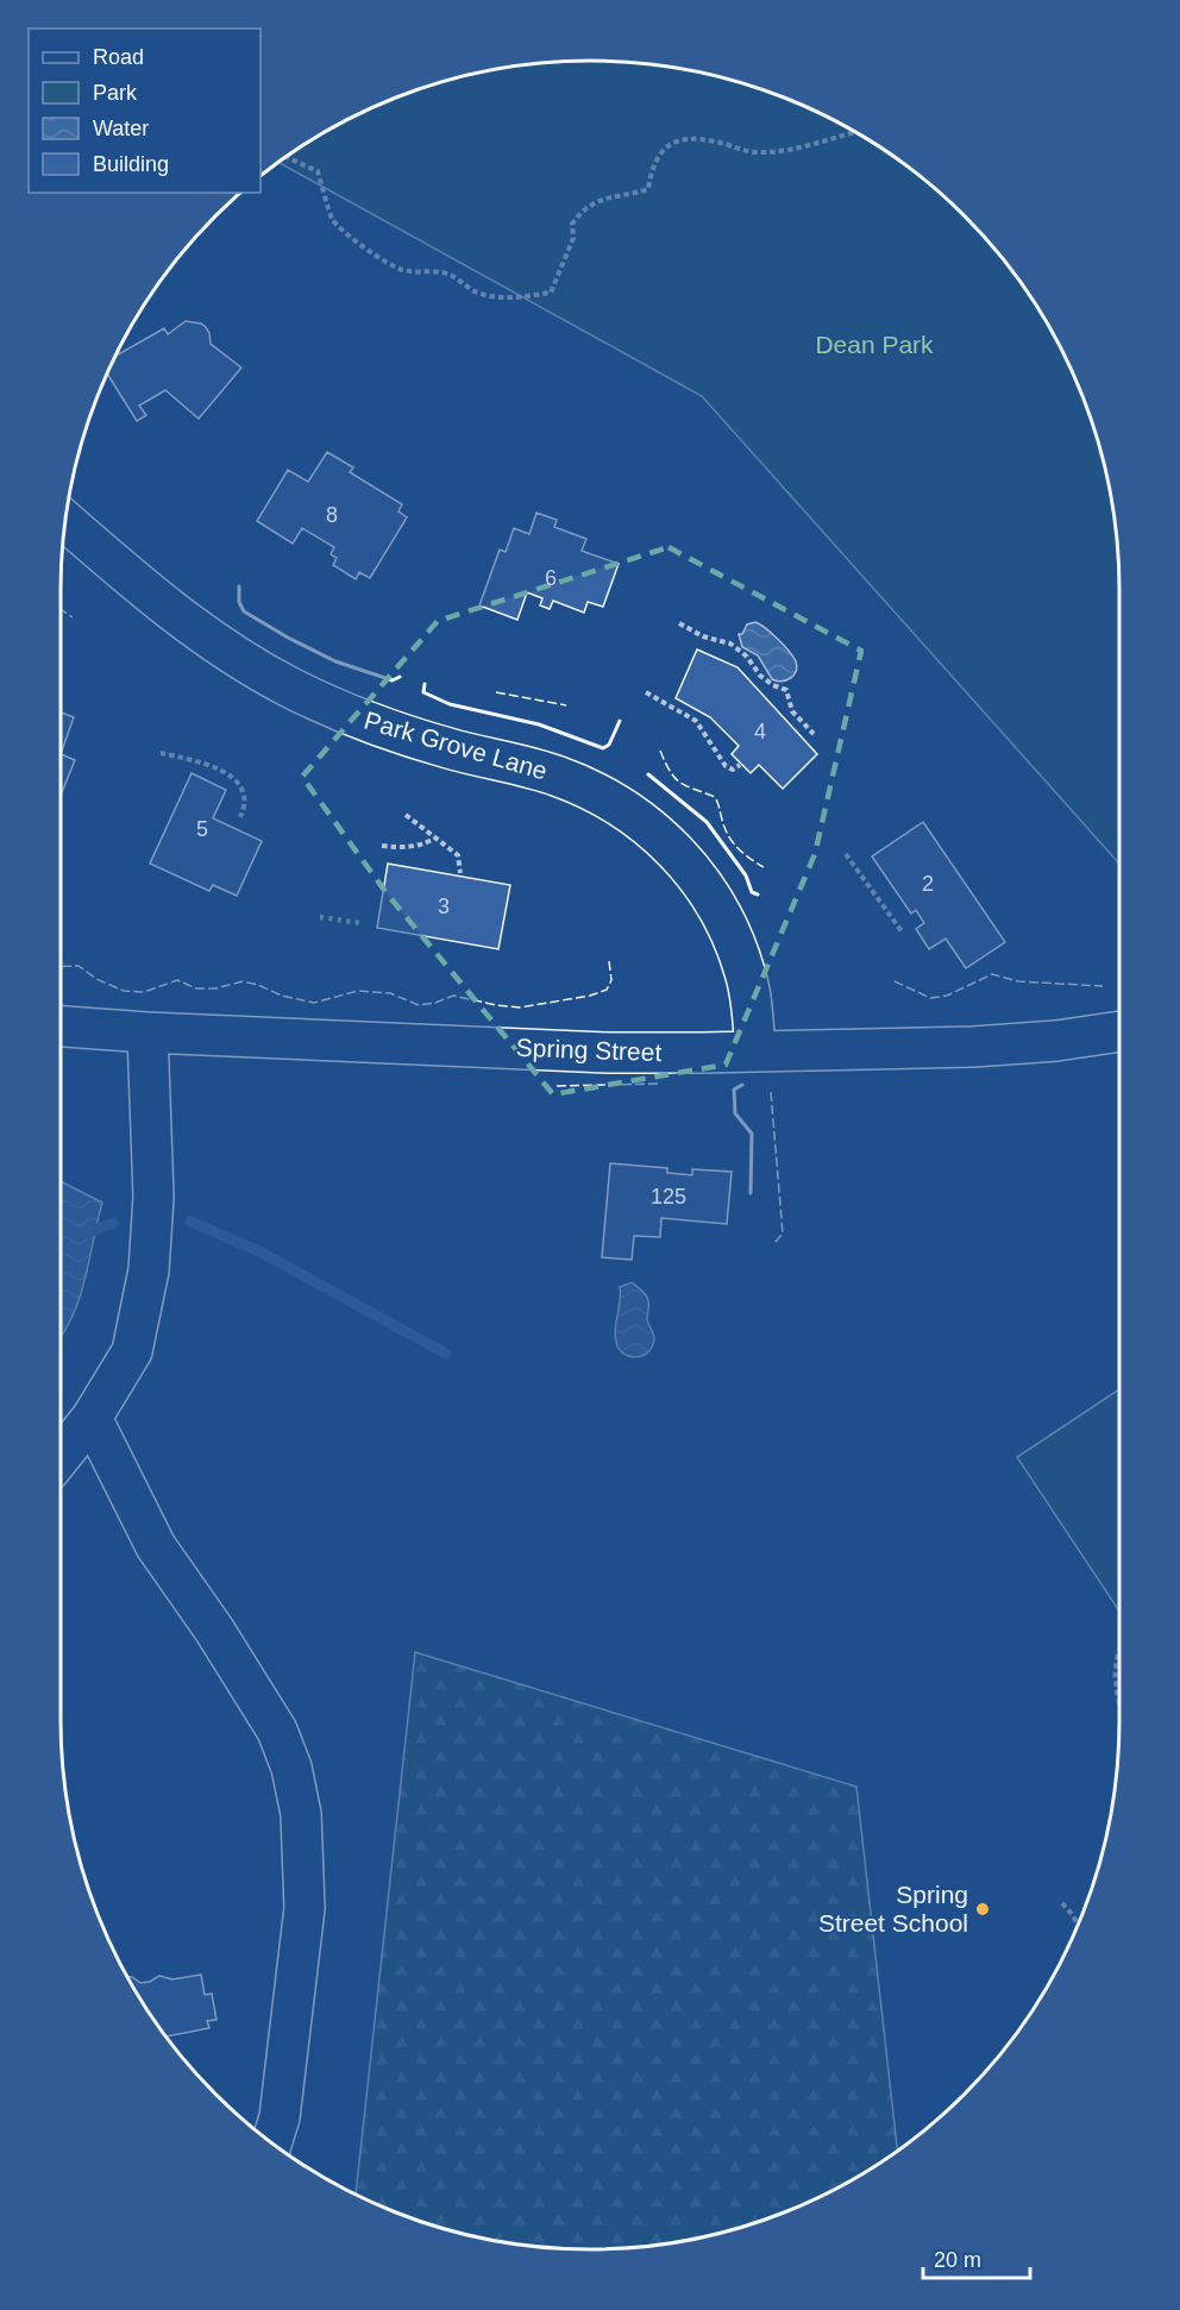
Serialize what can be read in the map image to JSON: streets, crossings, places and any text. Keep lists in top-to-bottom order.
{
  "streets": {
    "street": ["Park Grove Lane", "Spring Street"]
  },
  "crossings": [
    ["Park Grove Lane", "Spring Street"]
  ],
  "parks": ["Dean Park"],
  "places": ["Spring Street School"],
  "house_numbers": [
    "8",
    "6",
    "4",
    "5",
    "2",
    "3",
    "125"
  ],
  "legend": [
    "Road",
    "Park",
    "Water",
    "Building"
  ],
  "scale_bar": "20 m"
}
